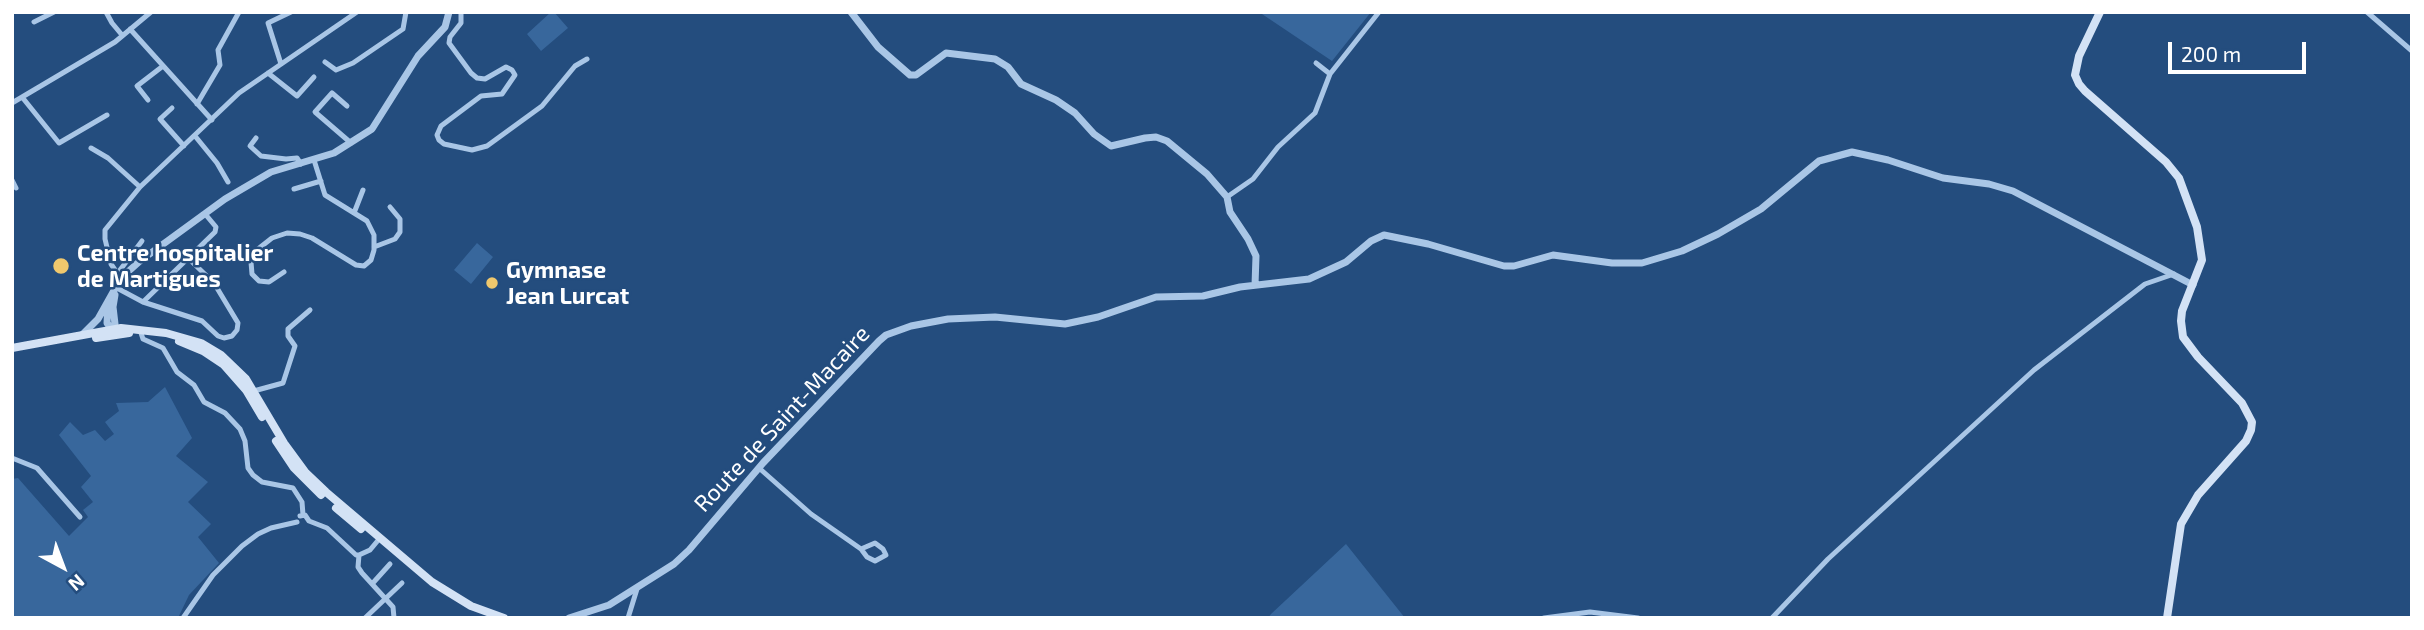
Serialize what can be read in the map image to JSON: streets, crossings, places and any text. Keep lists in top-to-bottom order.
{
  "streets": {
    "street": ["Route de Saint-Macaire"]
  },
  "places": ["Centre hospitalier de Martigues", "Gymnase Jean Lurcat"],
  "scale_bar": "200 m",
  "north": "bottom right"
}
